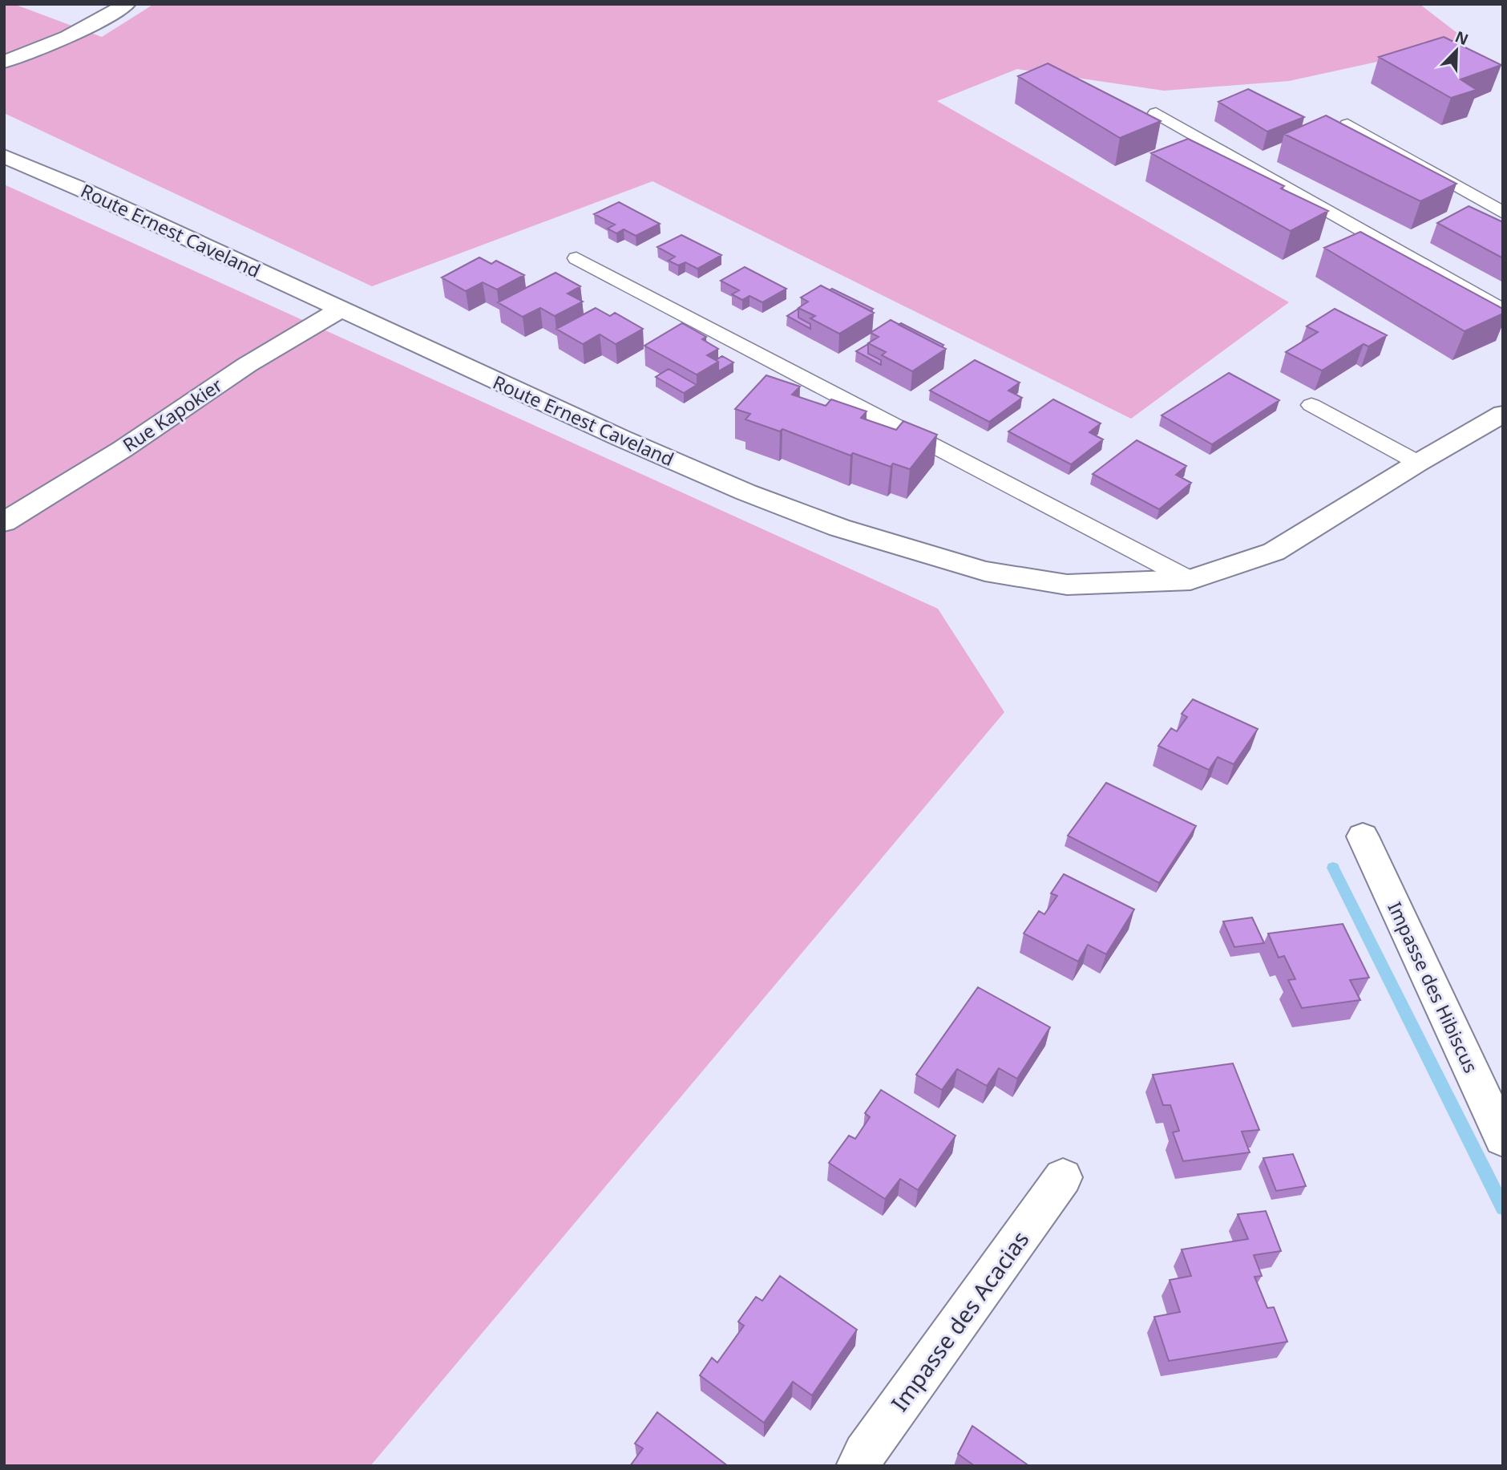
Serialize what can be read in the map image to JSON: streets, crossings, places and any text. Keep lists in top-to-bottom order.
{
  "streets": {
    "street": [
      "Route Ernest Caveland",
      "Rue Kapokier",
      "Impasse des Hibiscus",
      "Impasse des Acacias"
    ]
  },
  "crossings": [
    ["Route Ernest Caveland", "Rue Kapokier"]
  ],
  "north": "top right"
}
